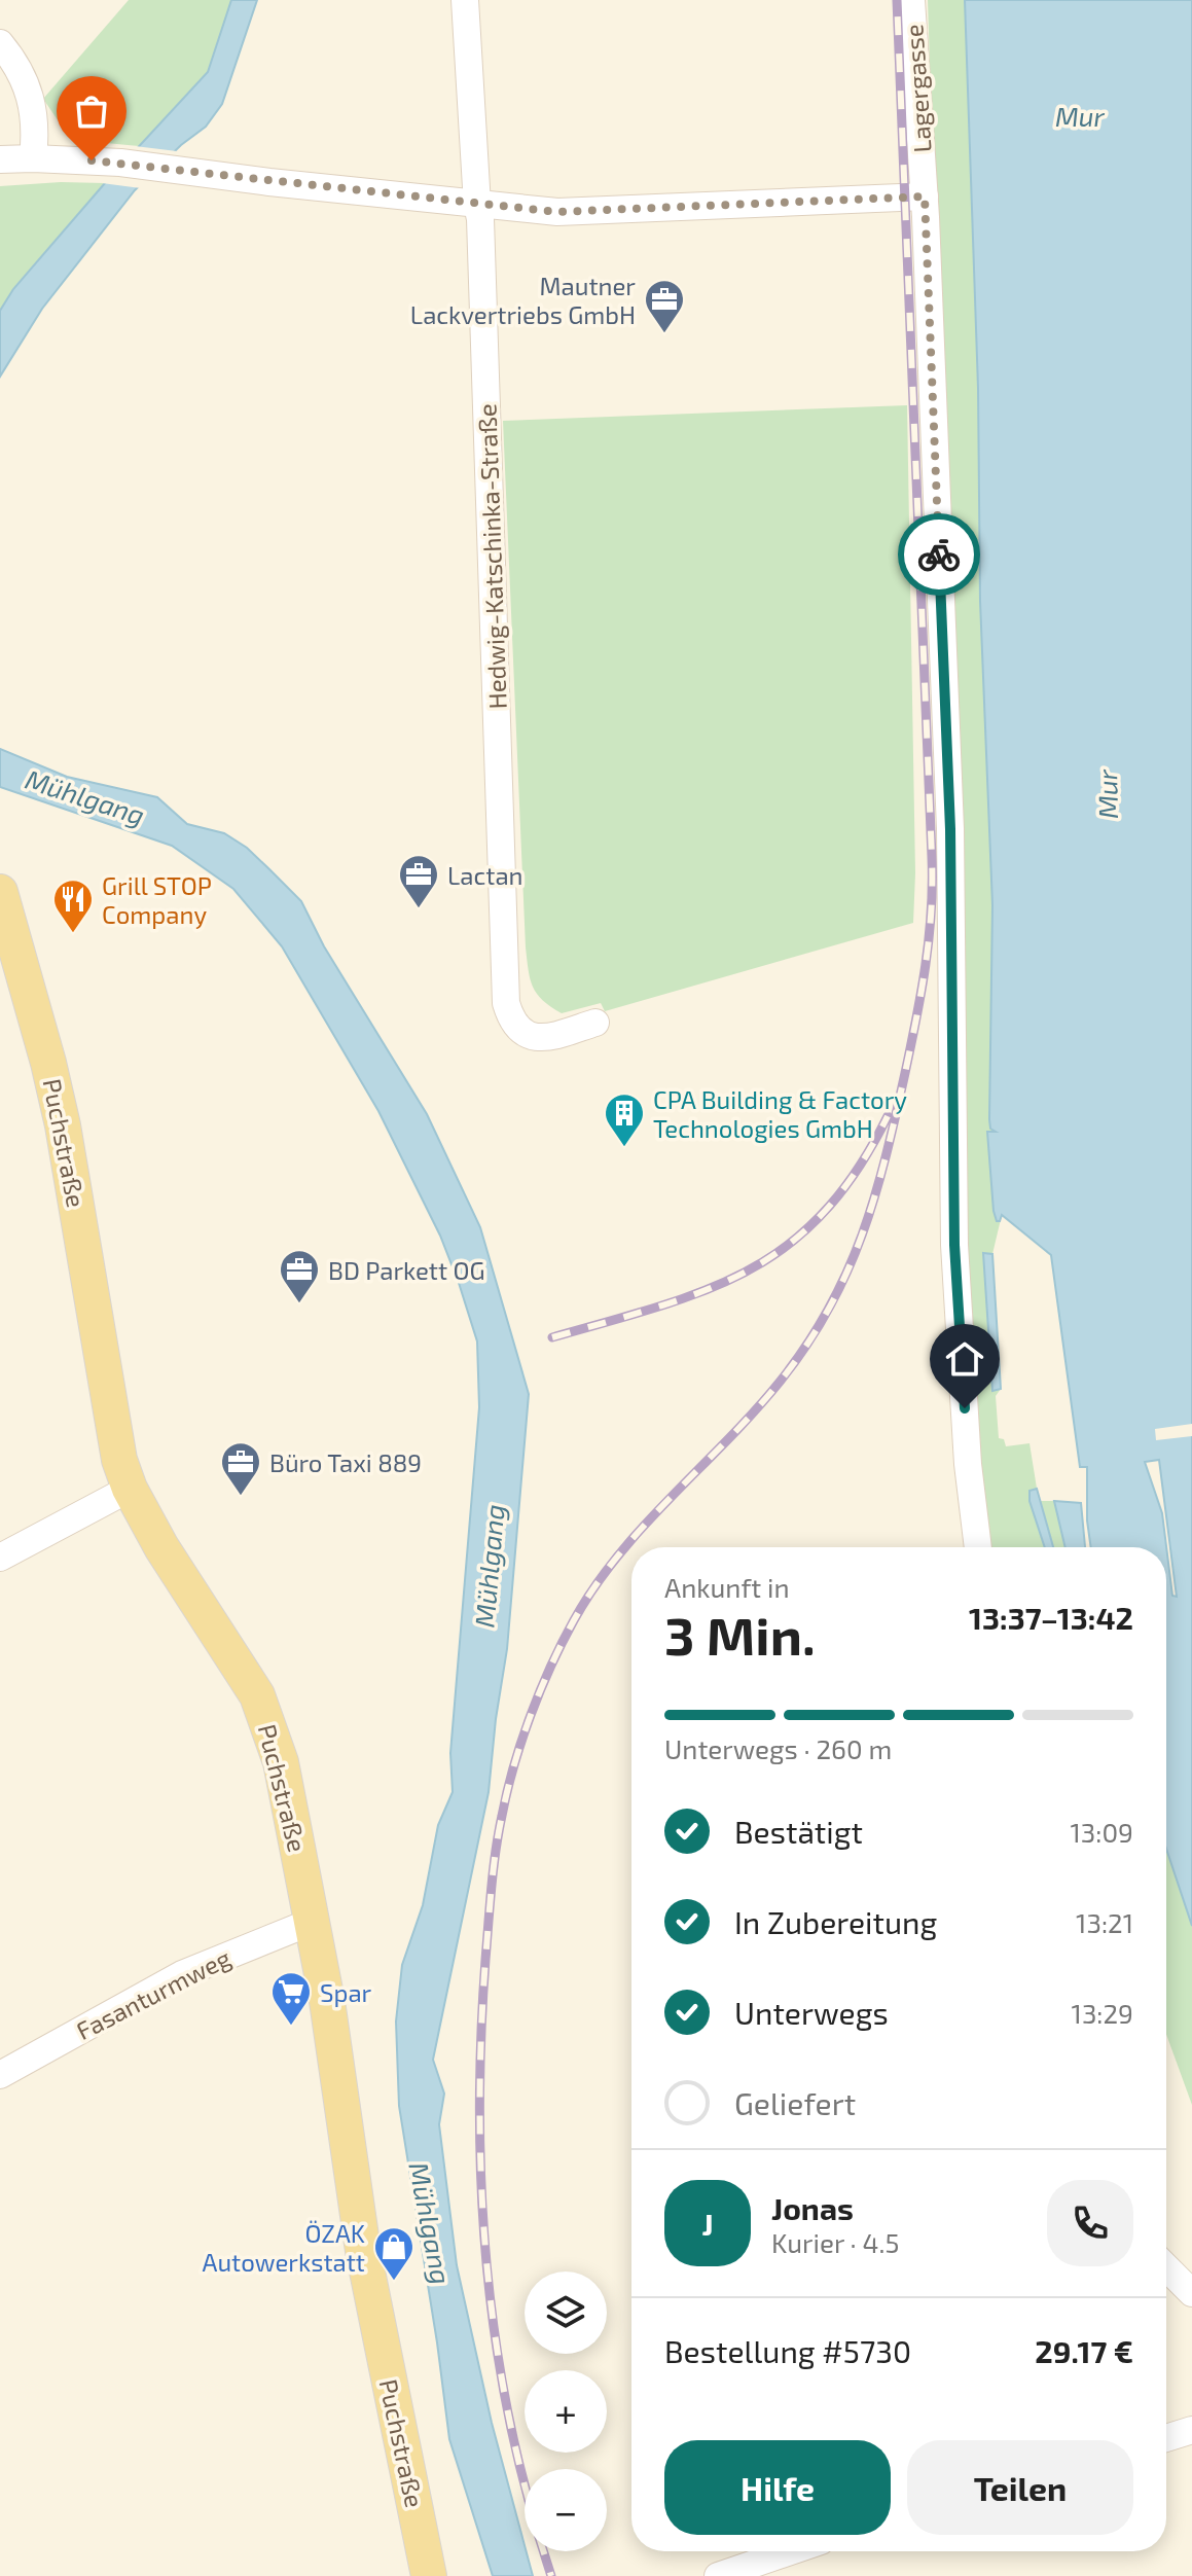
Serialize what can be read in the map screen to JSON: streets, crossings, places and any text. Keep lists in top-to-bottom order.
{
  "streets": {
    "main road": ["Puchstraße"],
    "street": ["Lagergasse", "Hedwig-Katschinka-Straße", "Fasanturmweg"]
  },
  "crossings": [
    ["Puchstraße", "Fasanturmweg"]
  ],
  "water": ["Mur", "Mühlgang"],
  "places": {
    "office": [
      "Mautner Lackvertriebs GmbH",
      "Lactan",
      "BD Parkett OG",
      "Büro Taxi 889"
    ],
    "restaurant": ["Grill STOP Company"],
    "building": ["CPA Building & Factory Technologies GmbH"],
    "supermarket": ["Spar"],
    "shop": ["ÖZAK Autowerkstatt"]
  },
  "page": {
    "heading": ["3 Min.", "Ankunft in", "13:37–13:42"],
    "panel": [
      "Jonas",
      "Kurier · 4.5",
      "Bestellung #5730",
      "29.17 €"
    ],
    "bar": "Unterwegs · 260 m",
    "list": [
      ["Bestätigt", "13:09"],
      ["In Zubereitung", "13:21"],
      ["Unterwegs", "13:29"],
      "Geliefert"
    ],
    "round": "J",
    "map_buttons": ["+", "−"],
    "buttons": ["Hilfe", "Teilen"]
  }
}
